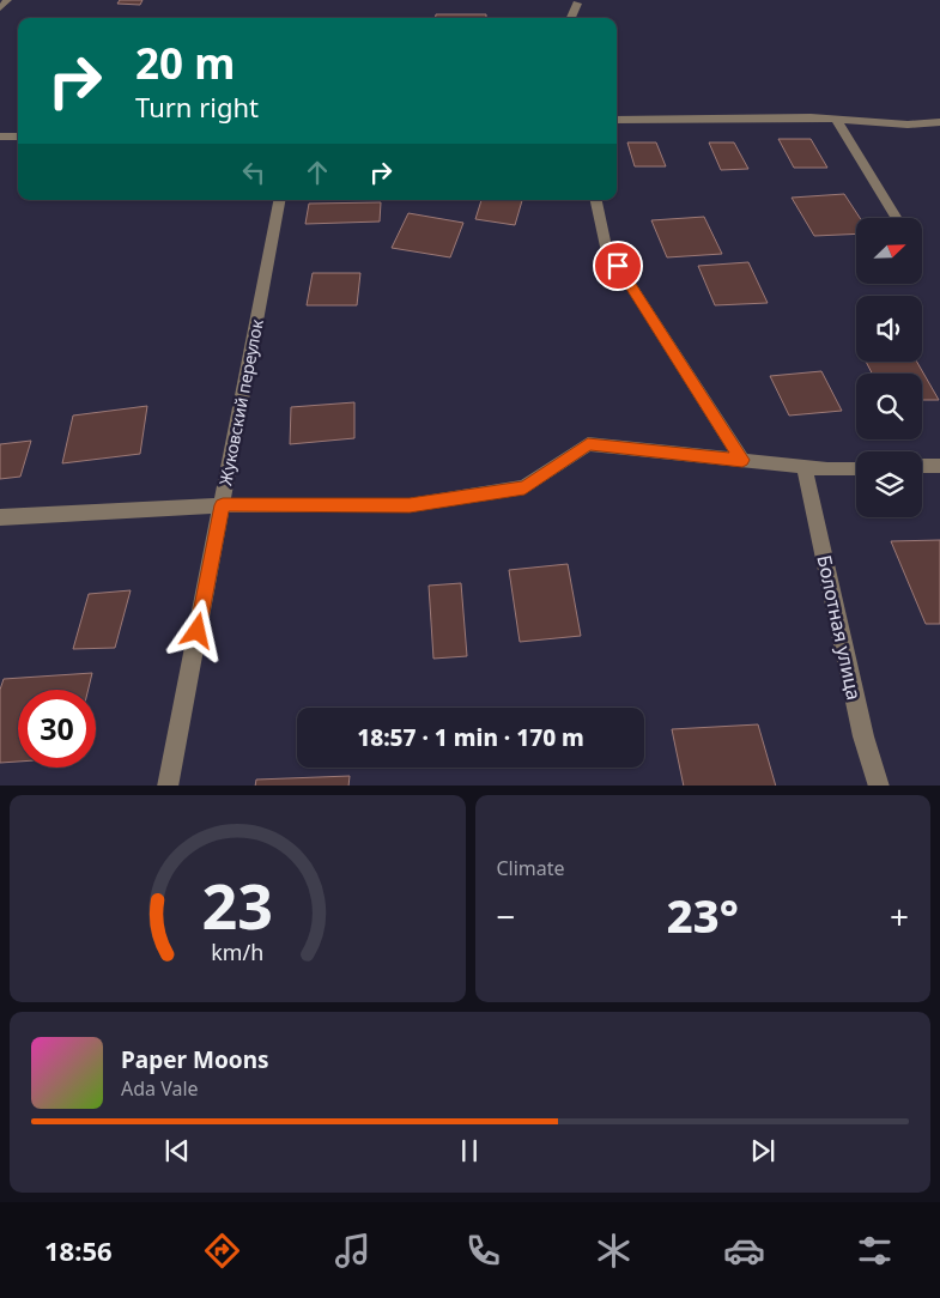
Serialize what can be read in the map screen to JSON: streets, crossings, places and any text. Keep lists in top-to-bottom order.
{
  "streets": {
    "street": ["Жуковский переулок", "Болотная улица"]
  },
  "north": "top right",
  "page": {
    "turn": ["20 m", "Turn right"],
    "limit": "30",
    "trip": "18:57 · 1 min · 170 m",
    "tile": "Climate",
    "heat": ["−", "23°", "+"],
    "song": ["Paper Moons", "Ada Vale"],
    "tabs": "18:56",
    "gauge": ["23", "km/h"]
  }
}
